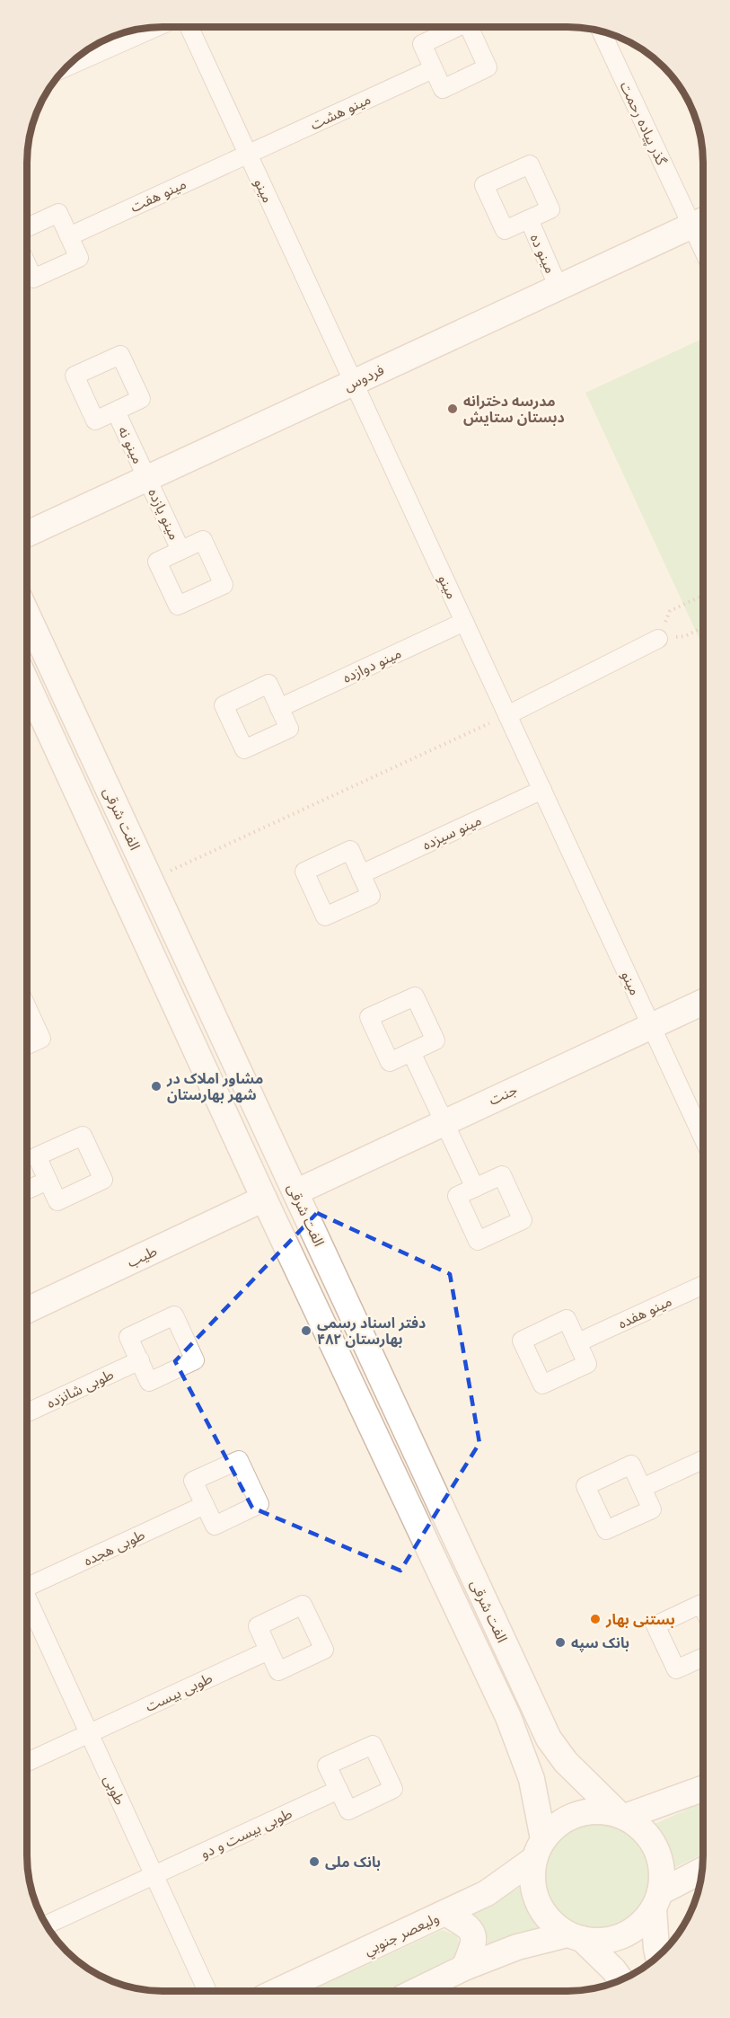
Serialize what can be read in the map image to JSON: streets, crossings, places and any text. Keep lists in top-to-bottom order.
{
  "streets": {
    "main road": [
      "فردوس",
      "الفت شرقی",
      "جنت",
      "طیب",
      "وليعصر جنوبي"
    ],
    "street": [
      "مینو هشت",
      "گذر پیاده رحمت",
      "مینو",
      "مینو هفت",
      "مینو ده",
      "مینو نه",
      "مینو یازده",
      "مینو دوازده",
      "مینو سیزده",
      "مینو هفده",
      "طوبی شانزده",
      "طوبی هجده",
      "طوبی بیست",
      "طوبی",
      "طوبی بیست و دو"
    ]
  },
  "crossings": [
    ["مینو هشت", "مینو"],
    ["مینو هشت", "مینو هفت"],
    ["گذر پیاده رحمت", "فردوس"],
    ["مینو", "مینو هفت"],
    ["مینو", "فردوس"],
    ["مینو", "مینو دوازده"],
    ["مینو", "مینو سیزده"],
    ["مینو", "جنت"],
    ["مینو ده", "فردوس"],
    ["فردوس", "مینو نه"],
    ["فردوس", "مینو یازده"],
    ["مینو نه", "مینو یازده"],
    ["الفت شرقی", "جنت"],
    ["الفت شرقی", "طیب"],
    ["الفت شرقی", "وليعصر جنوبي"],
    ["طوبی بیست", "طوبی"],
    ["طوبی", "طوبی بیست و دو"]
  ],
  "places": [
    "مدرسه دخترانه دبستان ستایش",
    "مشاور املاک در شهر بهارستان",
    "دفتر اسناد رسمی ۴۸۲ بهارستان",
    "بستنی بهار",
    "بانک سپه",
    "بانک ملی"
  ]
}
